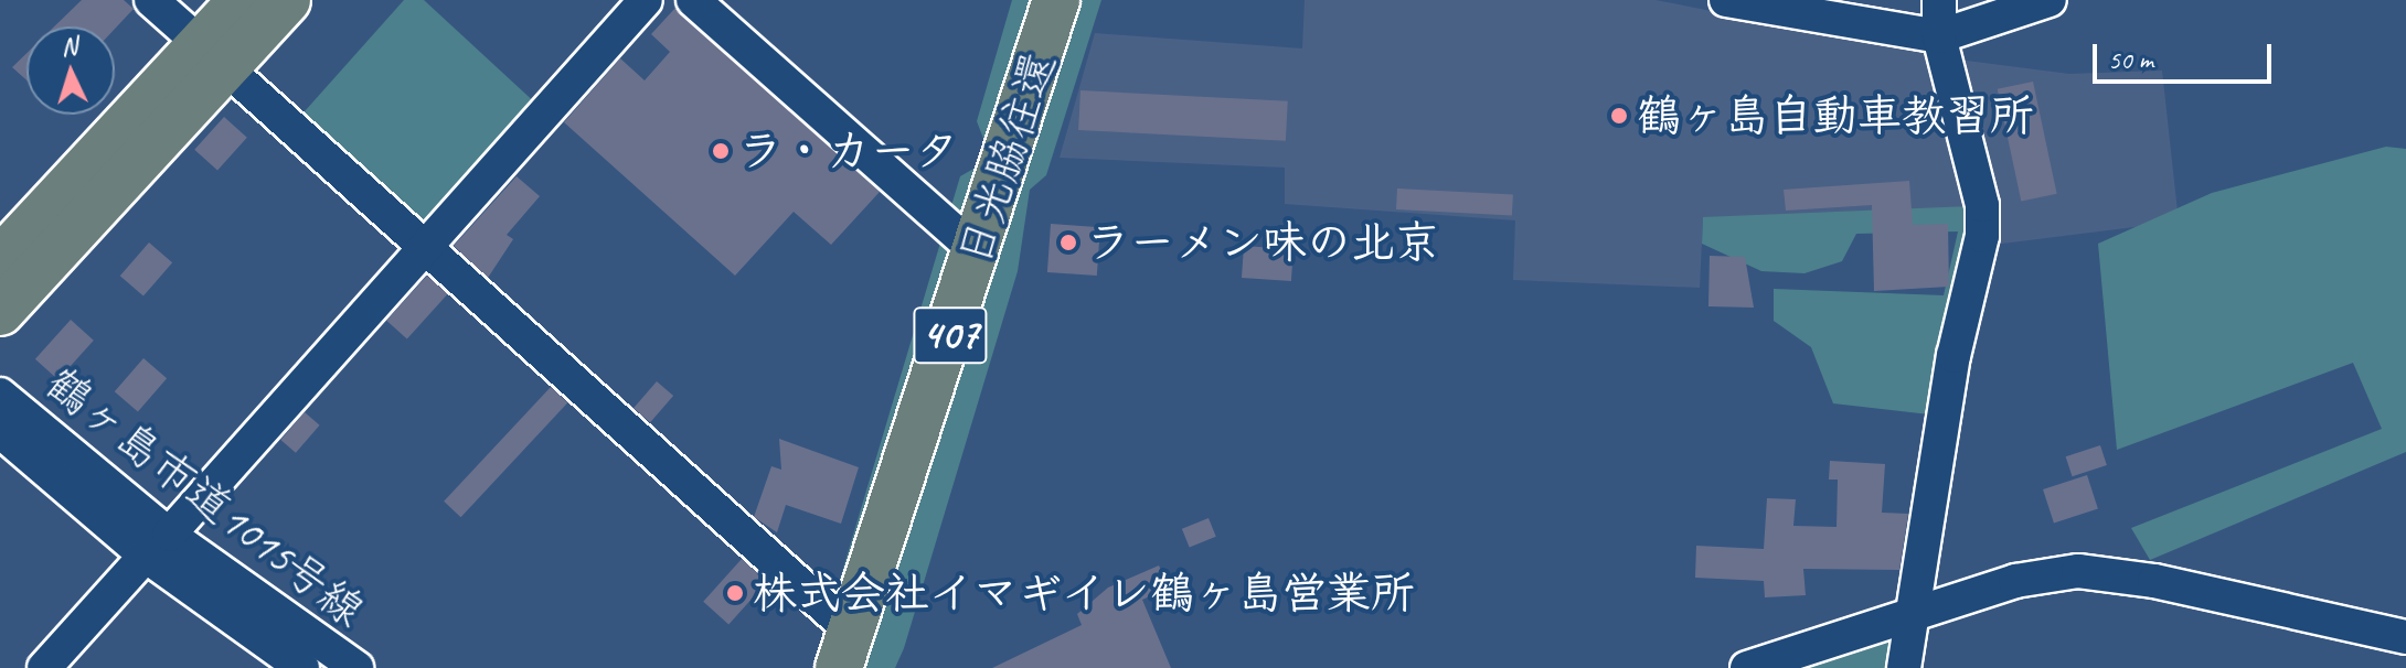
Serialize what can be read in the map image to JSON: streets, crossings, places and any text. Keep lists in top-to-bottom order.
{
  "streets": {
    "highway": ["日光脇往還", "407"],
    "street": ["鶴ヶ島市道1015号線"]
  },
  "places": [
    "鶴ヶ島自動車教習所",
    "ラ・カータ",
    "ラーメン味の北京",
    "株式会社イマギイレ鶴ヶ島営業所"
  ],
  "scale_bar": "50 m",
  "north": "top"
}
